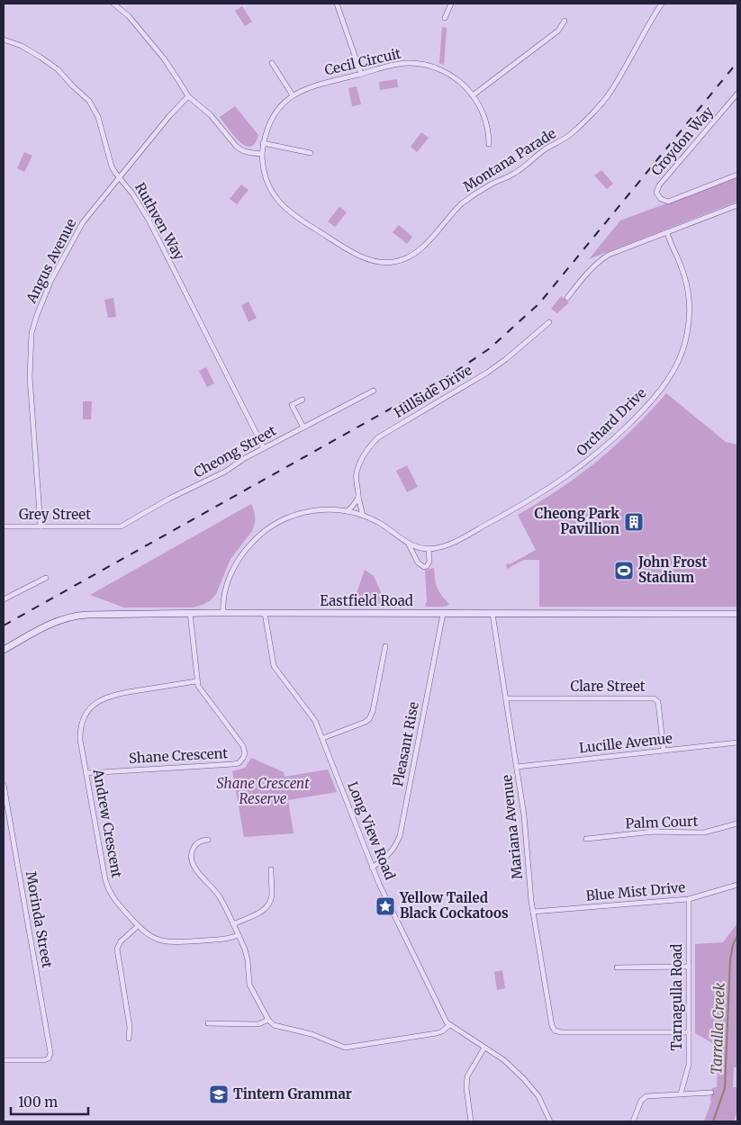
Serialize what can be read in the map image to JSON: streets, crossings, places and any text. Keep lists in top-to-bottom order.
{
  "streets": {
    "main road": ["Eastfield Road"],
    "street": [
      "Cecil Circuit",
      "Croydon Way",
      "Montana Parade",
      "Ruthven Way",
      "Angus Avenue",
      "Hillside Drive",
      "Orchard Drive",
      "Cheong Street",
      "Grey Street",
      "Clare Street",
      "Lucille Avenue",
      "Pleasant Rise",
      "Shane Crescent",
      "Palm Court",
      "Andrew Crescent",
      "Mariana Avenue",
      "Long View Road",
      "Blue Mist Drive",
      "Morinda Street",
      "Tarnagulla Road"
    ]
  },
  "crossings": [
    ["Cecil Circuit", "Montana Parade"],
    ["Ruthven Way", "Angus Avenue"],
    ["Ruthven Way", "Cheong Street"],
    ["Angus Avenue", "Grey Street"],
    ["Cheong Street", "Grey Street"],
    ["Eastfield Road", "Pleasant Rise"],
    ["Eastfield Road", "Shane Crescent"],
    ["Eastfield Road", "Mariana Avenue"],
    ["Eastfield Road", "Long View Road"],
    ["Clare Street", "Lucille Avenue"],
    ["Clare Street", "Mariana Avenue"],
    ["Lucille Avenue", "Mariana Avenue"],
    ["Pleasant Rise", "Long View Road"],
    ["Shane Crescent", "Andrew Crescent"],
    ["Mariana Avenue", "Blue Mist Drive"],
    ["Mariana Avenue", "Tarnagulla Road"],
    ["Blue Mist Drive", "Tarnagulla Road"]
  ],
  "water": ["Tarralla Creek"],
  "parks": ["Shane Crescent Reserve"],
  "places": {
    "building": ["Cheong Park Pavillion"],
    "sports": ["John Frost Stadium"],
    "place": ["Yellow Tailed Black Cockatoos"],
    "school or university": ["Tintern Grammar"]
  },
  "scale_bar": "100 m"
}
